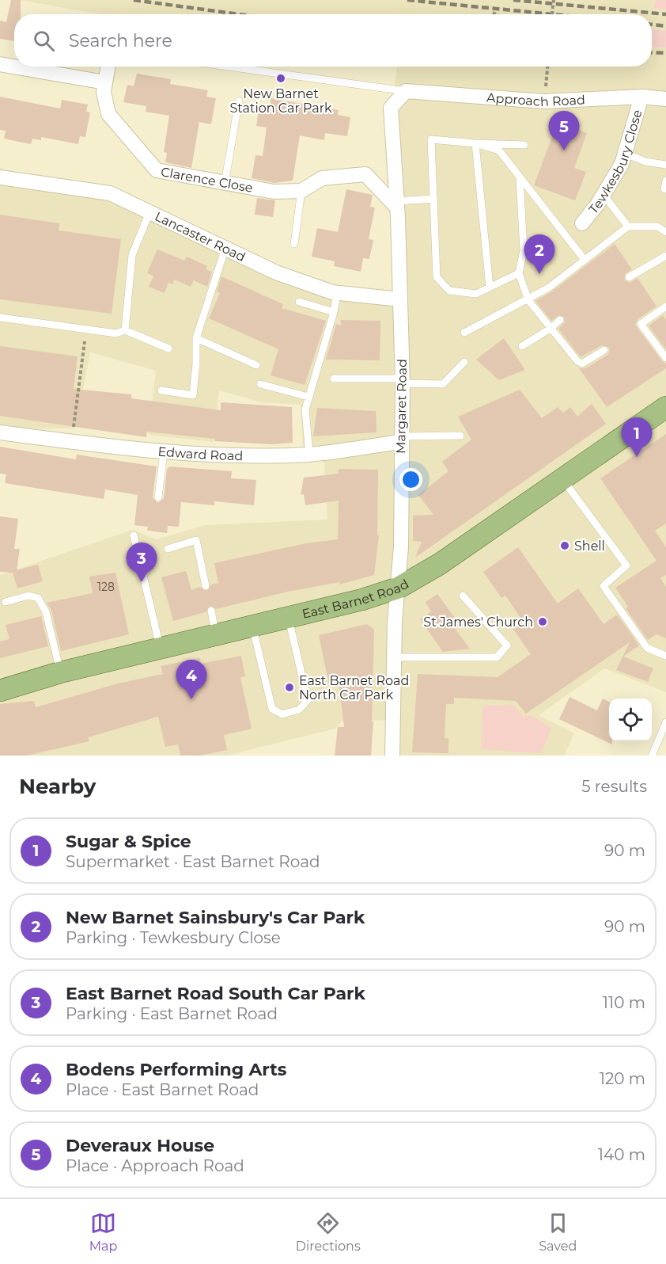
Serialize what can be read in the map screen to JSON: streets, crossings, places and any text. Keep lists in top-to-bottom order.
{
  "streets": {
    "main road": ["East Barnet Road"],
    "street": [
      "Approach Road",
      "Tewkesbury Close",
      "Clarence Close",
      "Lancaster Road",
      "Margaret Road",
      "Edward Road"
    ]
  },
  "crossings": [
    ["Approach Road", "Tewkesbury Close"],
    ["Approach Road", "Margaret Road"],
    ["Clarence Close", "Margaret Road"],
    ["Lancaster Road", "Margaret Road"],
    ["Margaret Road", "Edward Road"],
    ["Margaret Road", "East Barnet Road"]
  ],
  "places": [
    "New Barnet Station Car Park",
    "Shell",
    "St James' Church",
    "East Barnet Road North Car Park"
  ],
  "house_numbers": ["128"],
  "page": {
    "search": "Search here",
    "pins": [
      "5",
      "2",
      "1",
      "3",
      "4"
    ],
    "heading": ["Nearby", "5 results"],
    "list": [
      {
        "mark": "1",
        "name": "Sugar & Spice",
        "note": "Supermarket · East Barnet Road",
        "value": "90 m"
      },
      {
        "mark": "2",
        "name": "New Barnet Sainsbury's Car Park",
        "note": "Parking · Tewkesbury Close",
        "value": "90 m"
      },
      {
        "mark": "3",
        "name": "East Barnet Road South Car Park",
        "note": "Parking · East Barnet Road",
        "value": "110 m"
      },
      {
        "mark": "4",
        "name": "Bodens Performing Arts",
        "note": "Place · East Barnet Road",
        "value": "120 m"
      },
      {
        "mark": "5",
        "name": "Deveraux House",
        "note": "Place · Approach Road",
        "value": "140 m"
      }
    ],
    "nav": ["Map", "Directions", "Saved"]
  }
}
